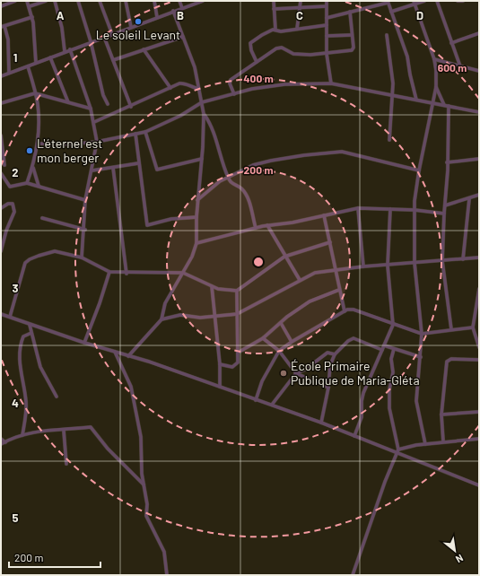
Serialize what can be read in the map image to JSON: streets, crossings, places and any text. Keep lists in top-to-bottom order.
{
  "places": ["Le soleil Levant", "L'éternel est mon berger", "École Primaire Publique de Maria-Gléta"],
  "scale_bar": "200 m",
  "north": "bottom right",
  "grid": {
    "columns": [
      "A",
      "B",
      "C",
      "D"
    ],
    "rows": [
      "1",
      "2",
      "3",
      "4",
      "5"
    ]
  },
  "rings": ["600 m", "400 m", "200 m"]
}
